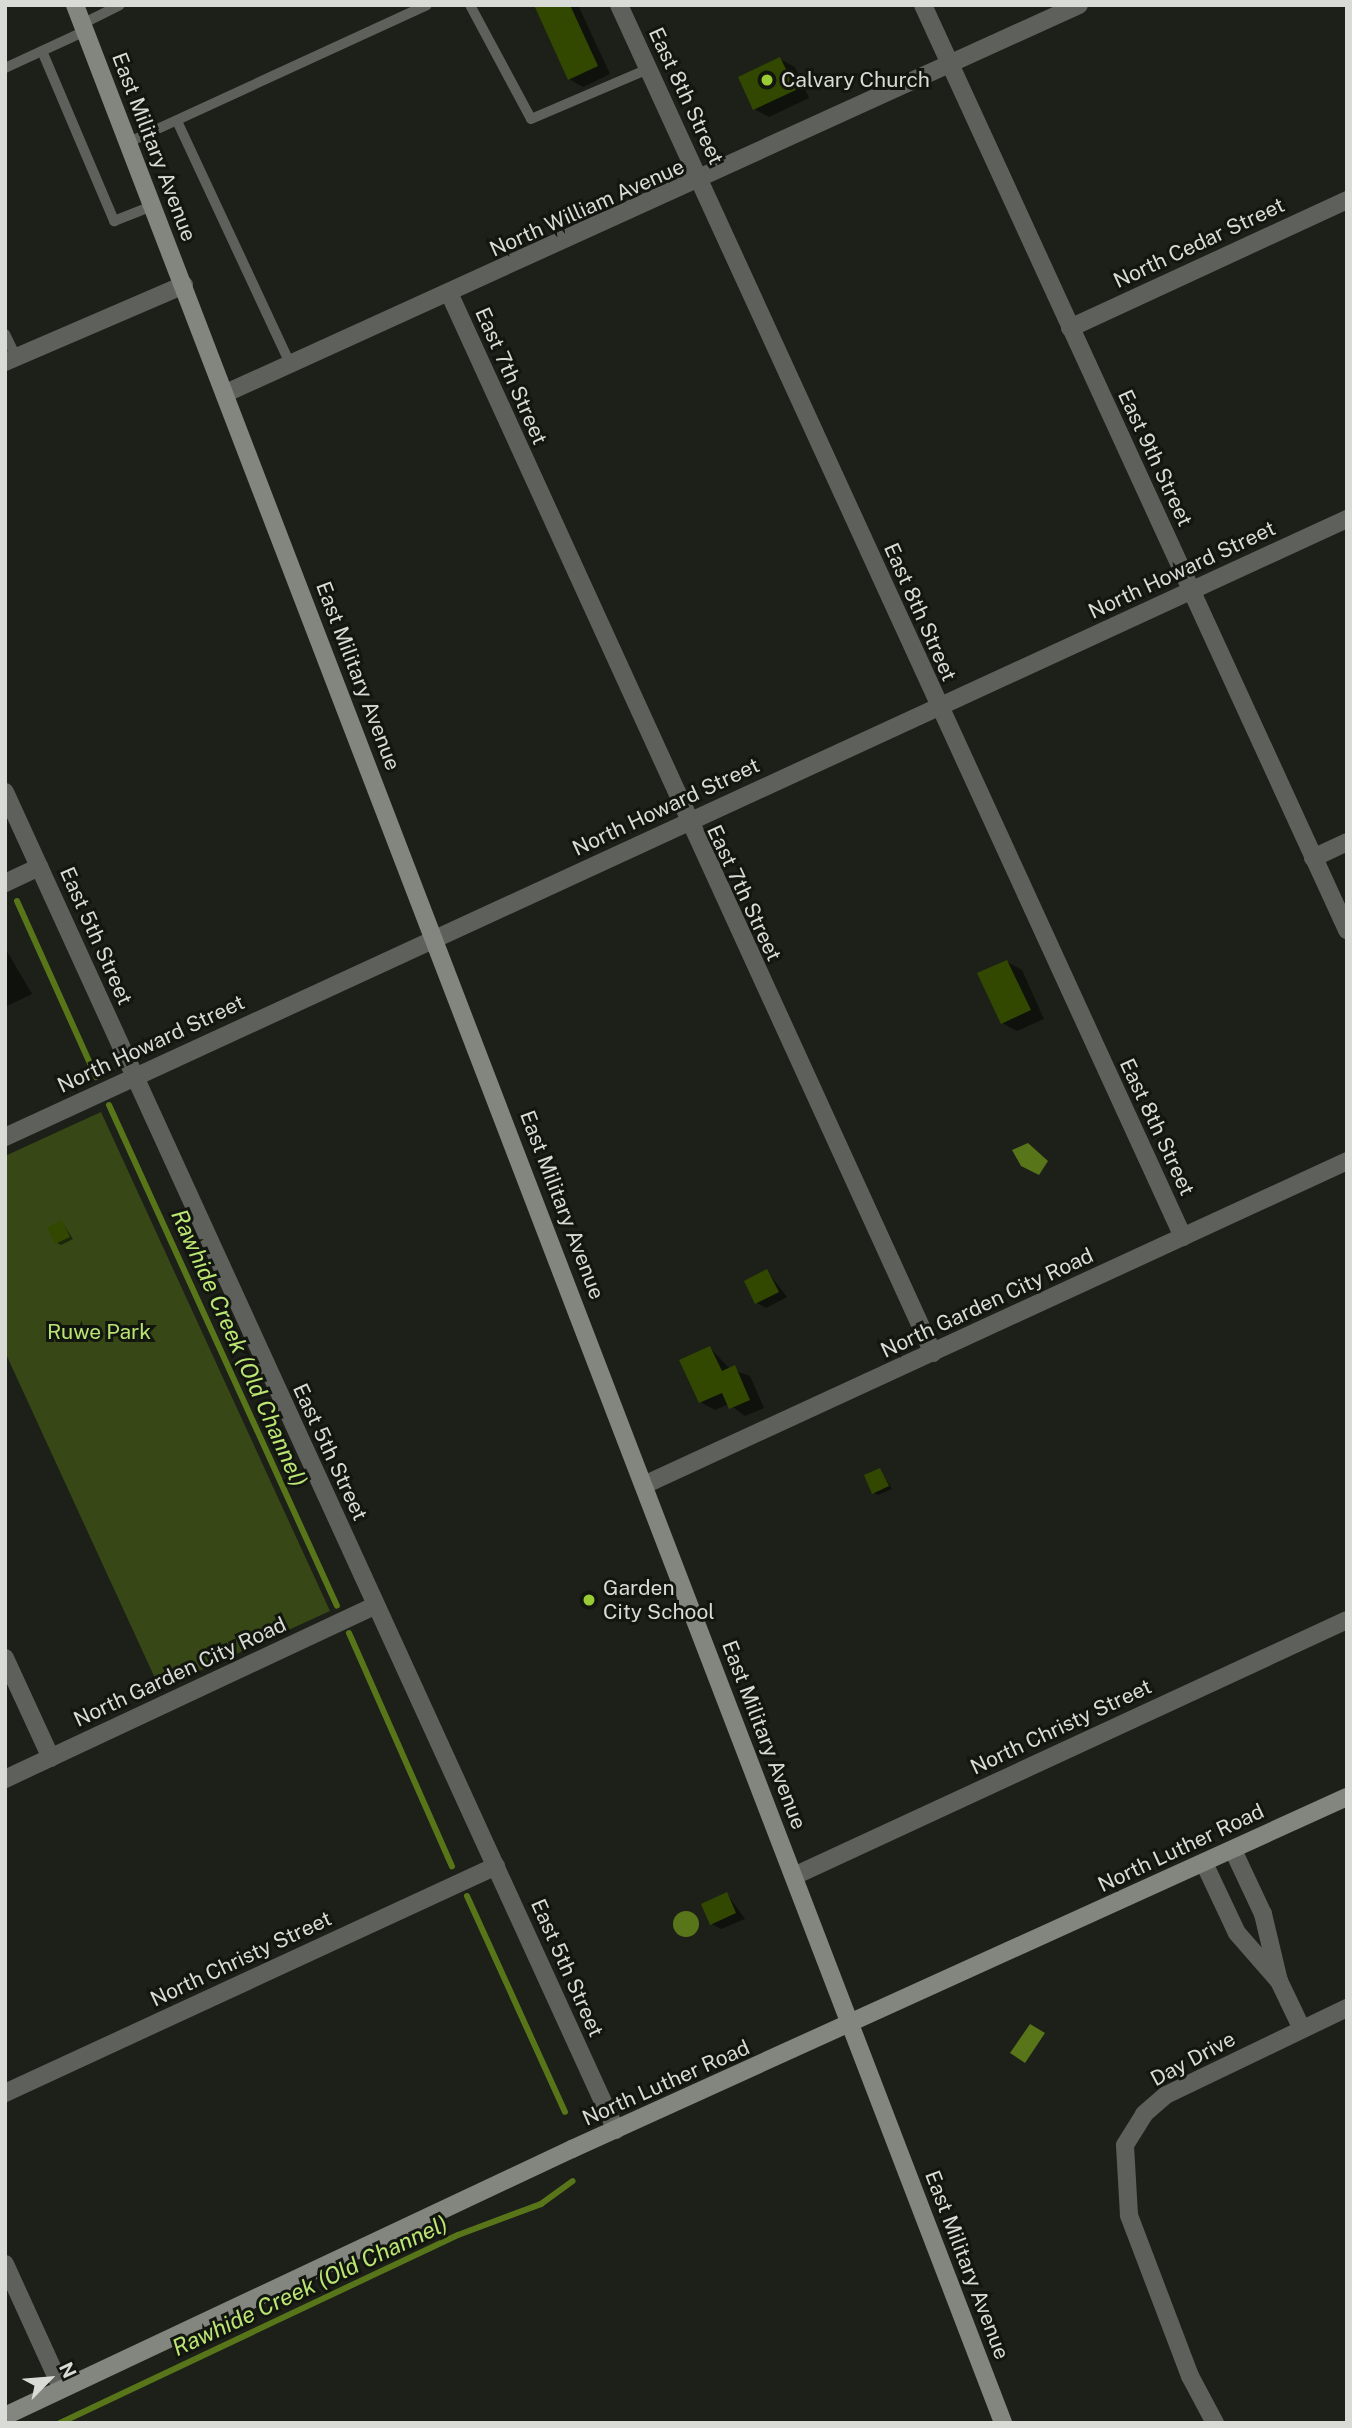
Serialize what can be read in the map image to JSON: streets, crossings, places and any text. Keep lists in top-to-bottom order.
{
  "streets": {
    "main road": ["East Military Avenue", "North Luther Road"],
    "street": [
      "East 8th Street",
      "North William Avenue",
      "North Cedar Street",
      "East 7th Street",
      "East 9th Street",
      "North Howard Street",
      "East 5th Street",
      "North Garden City Road",
      "North Christy Street",
      "Day Drive"
    ]
  },
  "crossings": [
    ["East 8th Street", "North William Avenue"],
    ["East 8th Street", "North Howard Street"],
    ["East 8th Street", "North Garden City Road"],
    ["East Military Avenue", "North William Avenue"],
    ["East Military Avenue", "North Howard Street"],
    ["East Military Avenue", "North Garden City Road"],
    ["East Military Avenue", "North Christy Street"],
    ["East Military Avenue", "North Luther Road"],
    ["North William Avenue", "East 7th Street"],
    ["North William Avenue", "East 9th Street"],
    ["North Cedar Street", "East 9th Street"],
    ["East 7th Street", "North Howard Street"],
    ["East 7th Street", "North Garden City Road"],
    ["East 9th Street", "North Howard Street"],
    ["North Howard Street", "East 5th Street"],
    ["East 5th Street", "North Garden City Road"],
    ["East 5th Street", "North Christy Street"],
    ["East 5th Street", "North Luther Road"]
  ],
  "water": ["Rawhide Creek (Old Channel)"],
  "parks": ["Ruwe Park"],
  "places": ["Calvary Church", "Garden City School"],
  "north": "top right"
}
